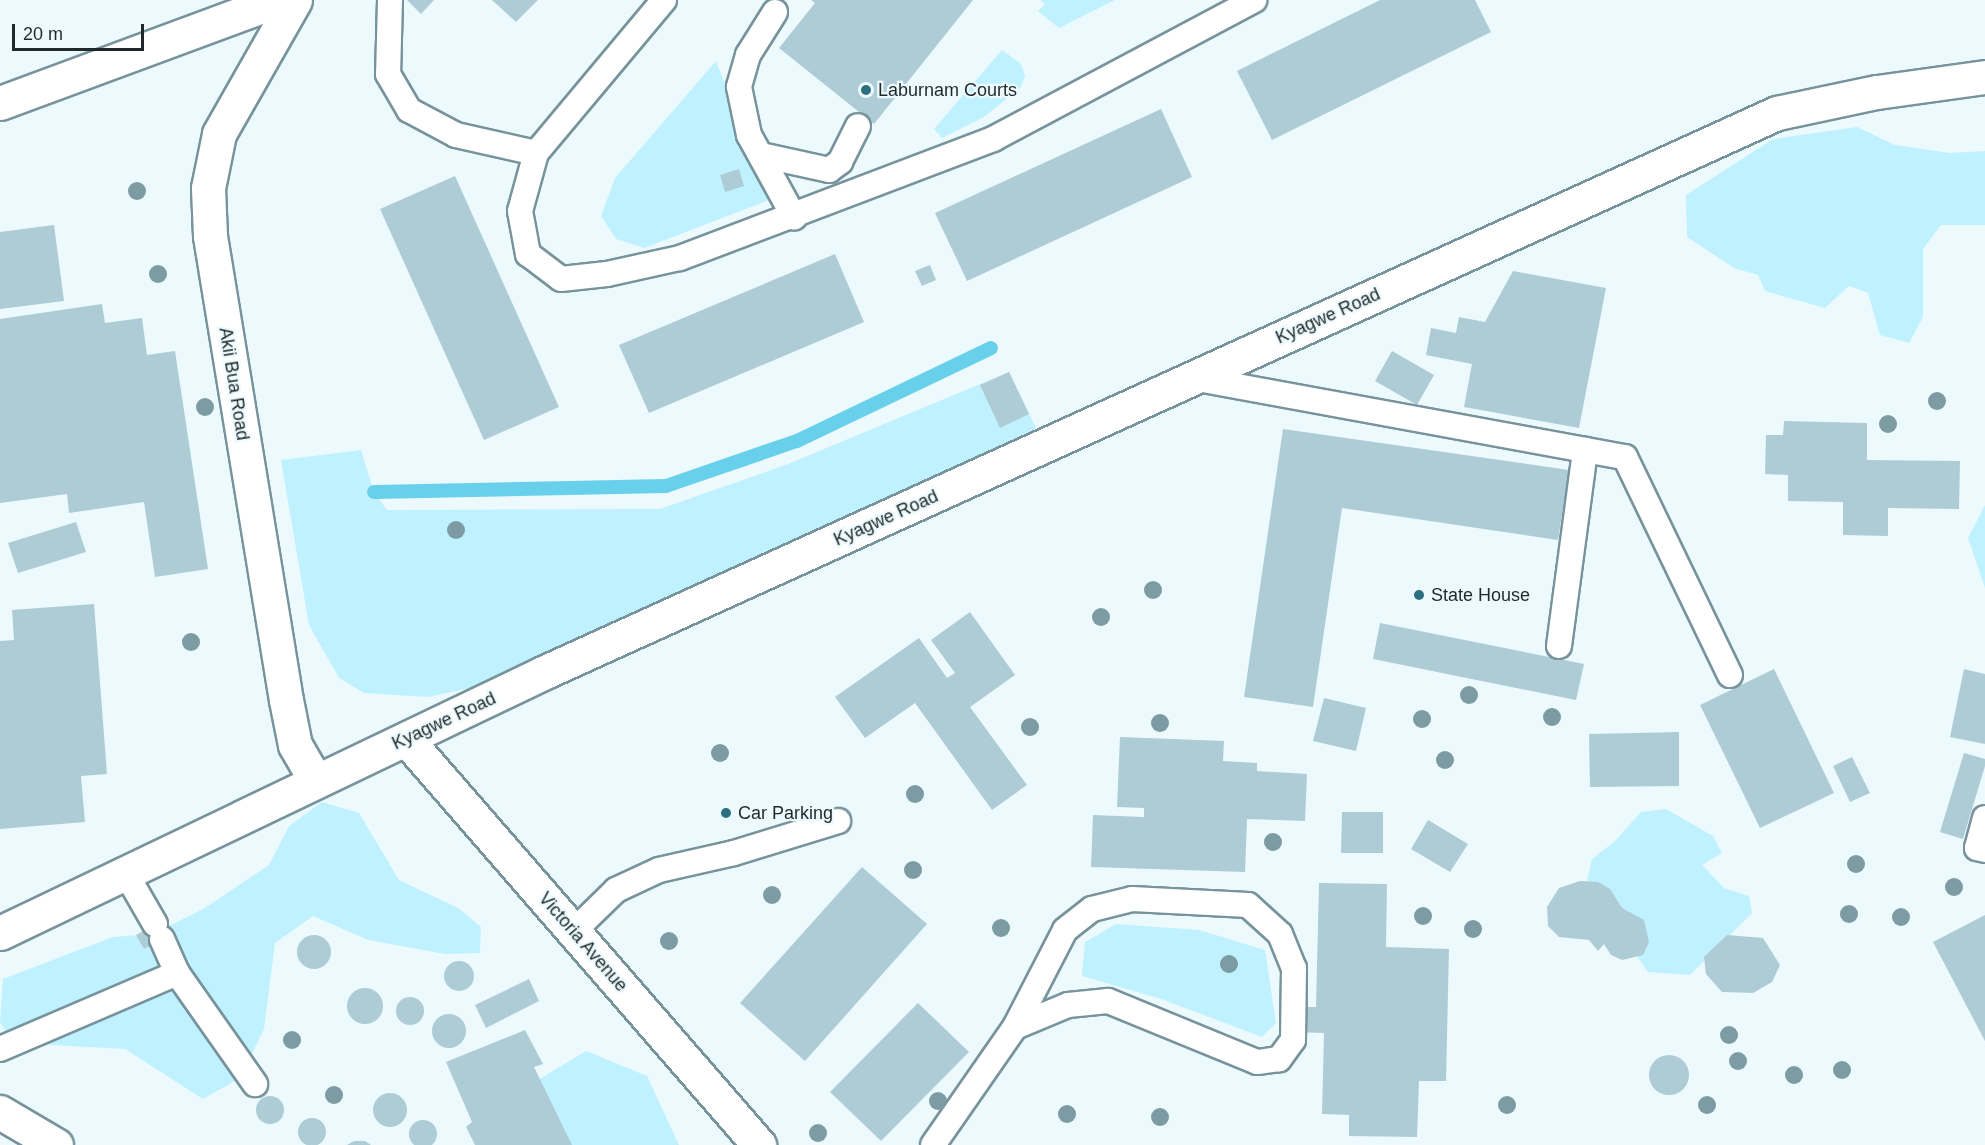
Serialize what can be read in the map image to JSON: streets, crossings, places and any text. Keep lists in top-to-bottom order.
{
  "streets": {
    "street": ["Kyagwe Road", "Akii Bua Road", "Victoria Avenue"]
  },
  "crossings": [
    ["Kyagwe Road", "Akii Bua Road"],
    ["Kyagwe Road", "Victoria Avenue"]
  ],
  "places": ["Laburnam Courts", "State House", "Car Parking"],
  "scale_bar": "20 m"
}
